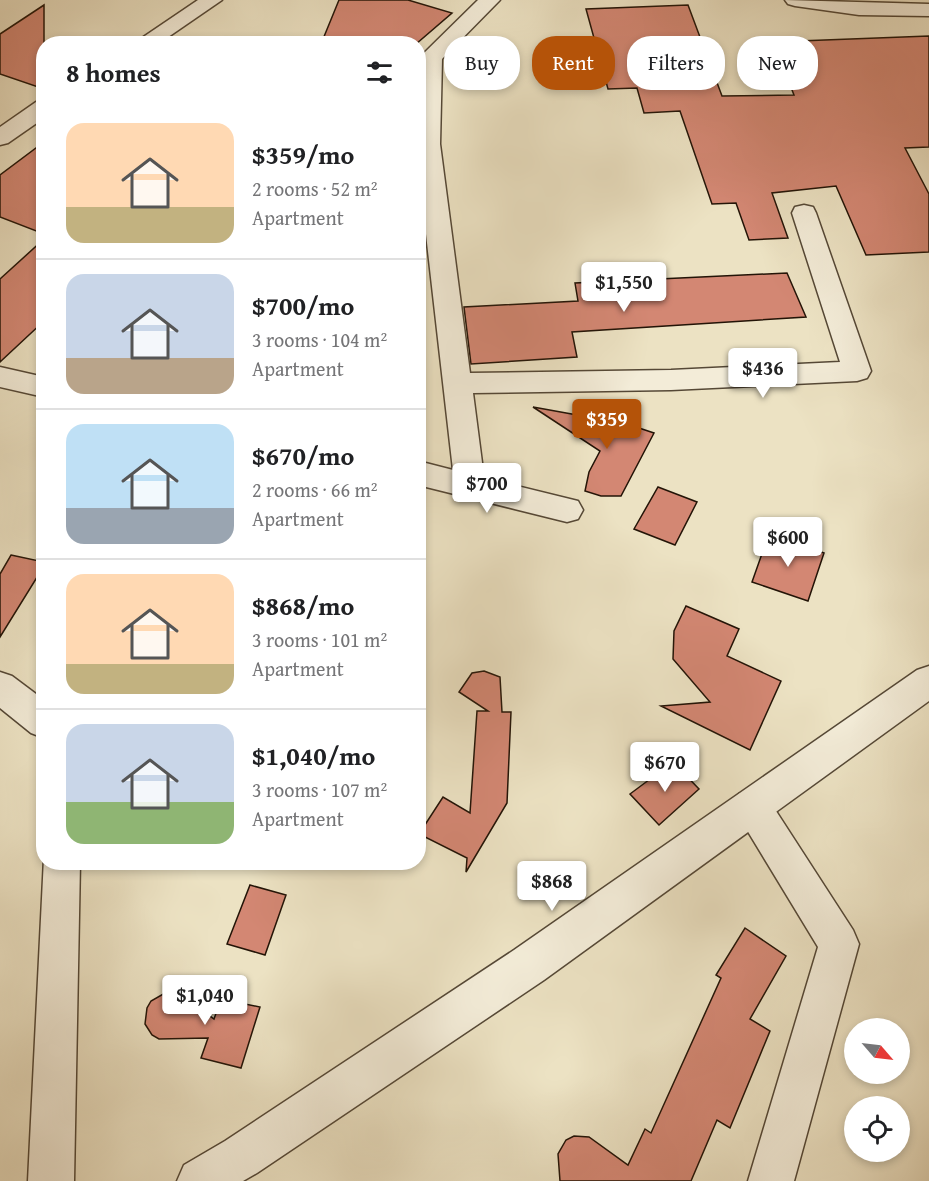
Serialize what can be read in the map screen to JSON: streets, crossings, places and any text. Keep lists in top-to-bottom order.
{
  "north": "bottom right",
  "page": {
    "chip": [
      "Buy",
      "Rent",
      "Filters",
      "New"
    ],
    "heading": "8 homes",
    "list": [
      {
        "name": "$359/mo",
        "note": "2 rooms · 52 m² · Apartment"
      },
      {
        "name": "$700/mo",
        "note": "3 rooms · 104 m² · Apartment"
      },
      {
        "name": "$670/mo",
        "note": "2 rooms · 66 m² · Apartment"
      },
      {
        "name": "$868/mo",
        "note": "3 rooms · 101 m² · Apartment"
      },
      {
        "name": "$1,040/mo",
        "note": "3 rooms · 107 m² · Apartment"
      }
    ],
    "price": [
      "$1,550",
      "$436",
      "$359",
      "$700",
      "$600",
      "$670",
      "$868",
      "$1,040"
    ]
  }
}
